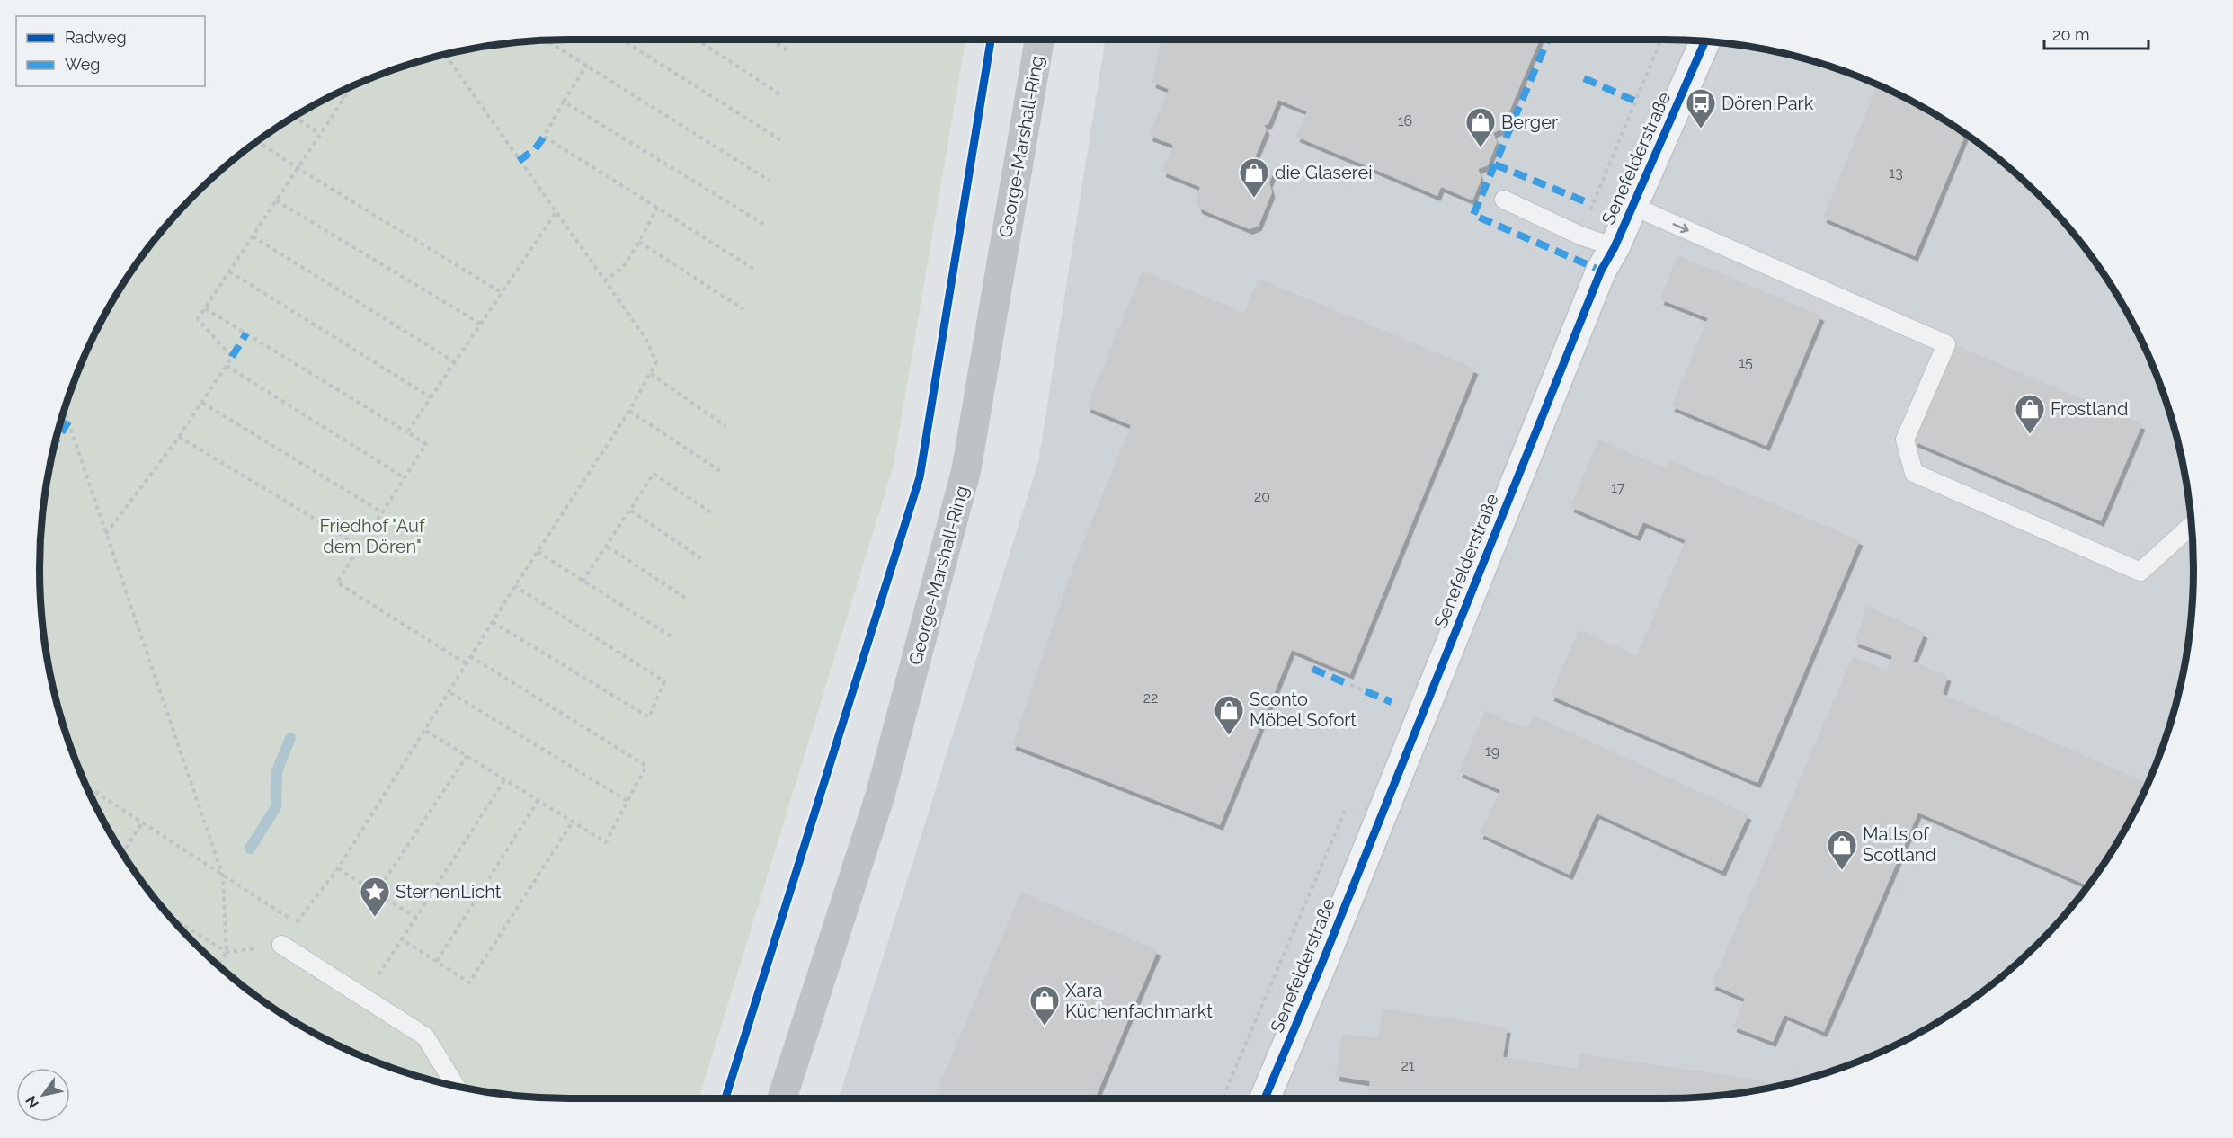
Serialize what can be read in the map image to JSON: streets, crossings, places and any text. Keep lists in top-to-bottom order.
{
  "streets": {
    "main road": ["George-Marshall-Ring"],
    "street": ["Senefelderstraße"]
  },
  "parks": ["Friedhof \"Auf dem Dören\""],
  "places": {
    "bus stop": ["Dören Park"],
    "shop": [
      "Berger",
      "die Glaserei",
      "Frostland",
      "Sconto Möbel Sofort",
      "Malts of Scotland",
      "Xara Küchenfachmarkt"
    ],
    "place": ["SternenLicht"]
  },
  "house_numbers": [
    "16",
    "13",
    "15",
    "17",
    "20",
    "22",
    "19",
    "21"
  ],
  "legend": ["Radweg", "Weg"],
  "scale_bar": "20 m",
  "north": "bottom left"
}
